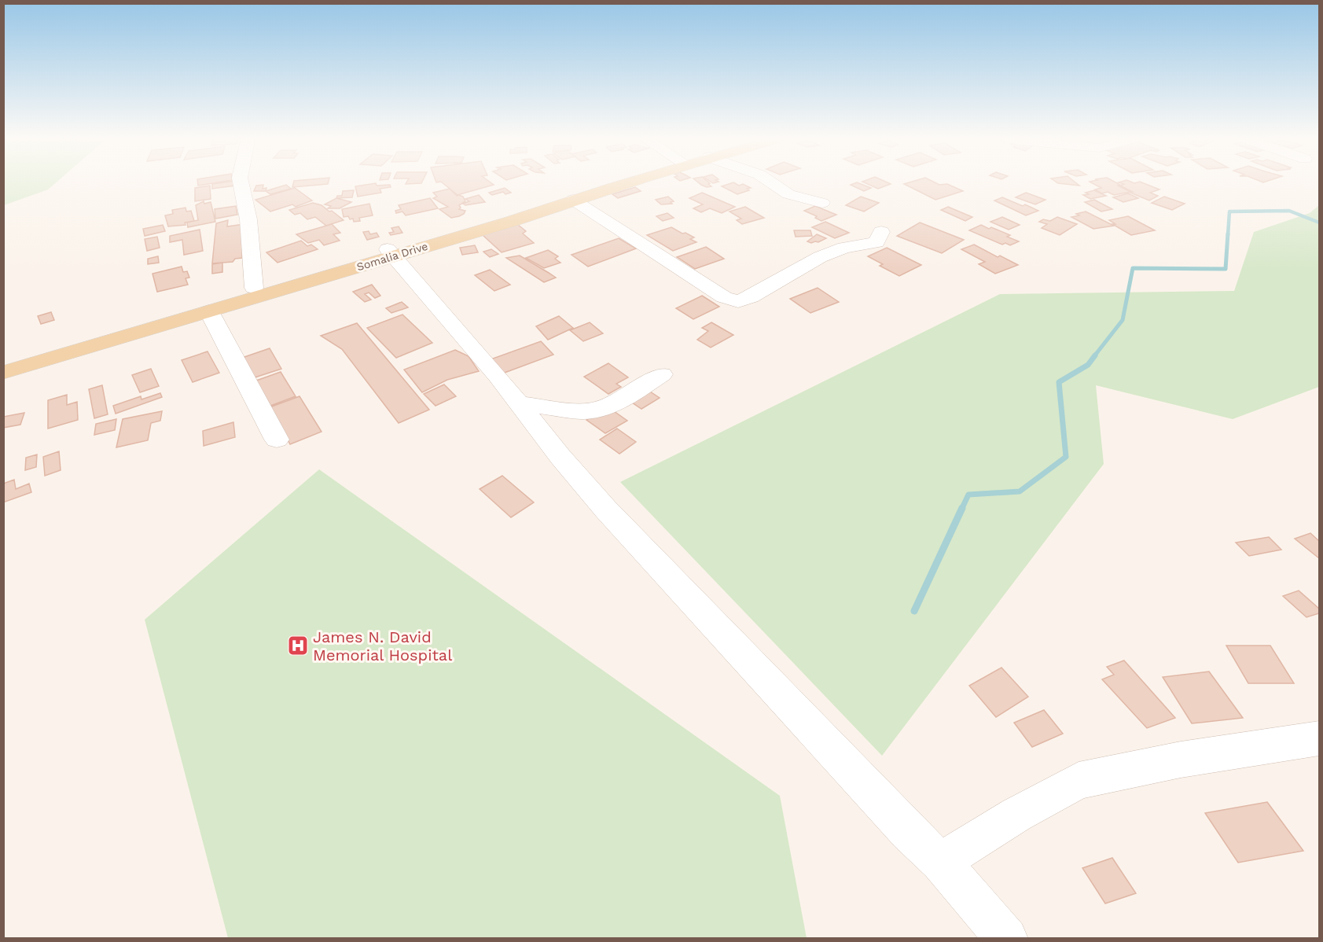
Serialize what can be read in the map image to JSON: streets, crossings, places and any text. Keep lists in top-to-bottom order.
{
  "streets": {
    "main road": ["Somalia Drive"]
  },
  "places": {
    "hospital": ["James N. David Memorial Hospital"]
  }
}
